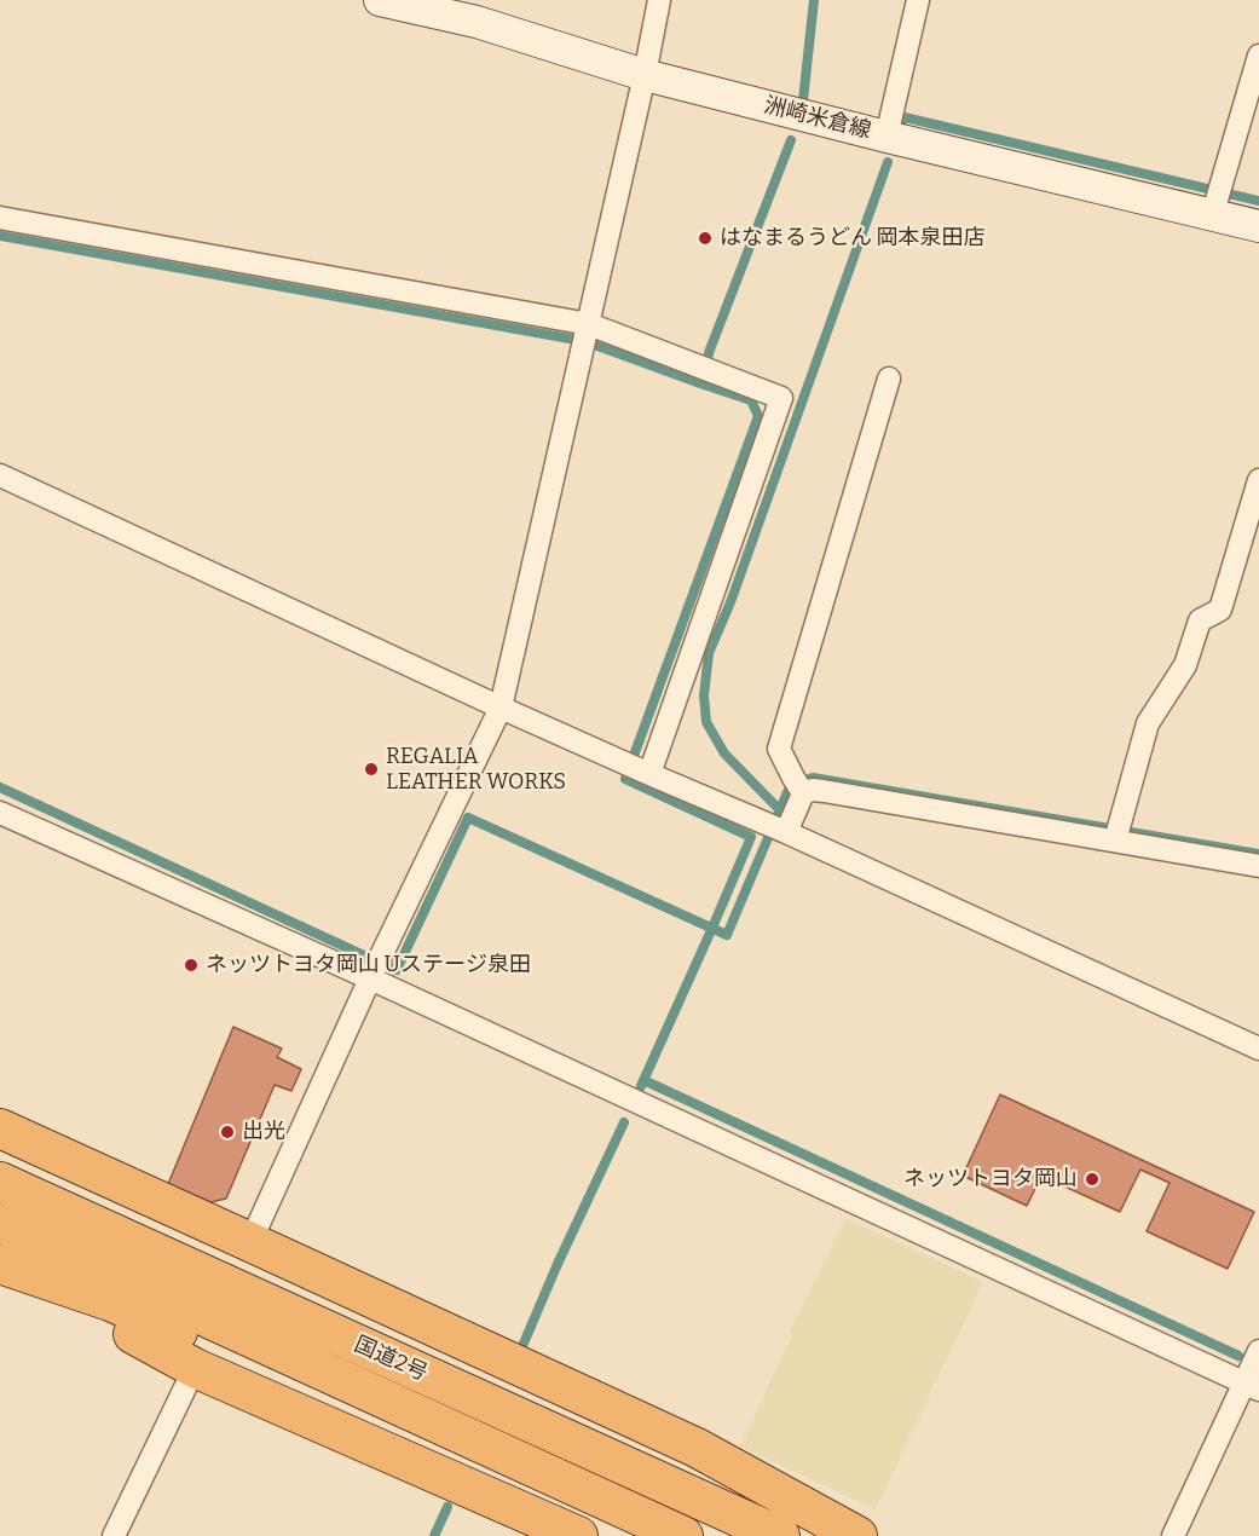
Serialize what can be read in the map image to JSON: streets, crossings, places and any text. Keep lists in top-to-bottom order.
{
  "streets": {
    "highway": ["国道2号"],
    "main road": ["洲崎米倉線"]
  },
  "places": [
    "はなまるうどん 岡本泉田店",
    "REGALIA LEATHER WORKS",
    "ネッツトヨタ岡山 Uステージ泉田",
    "出光",
    "ネッツトヨタ岡山"
  ]
}
